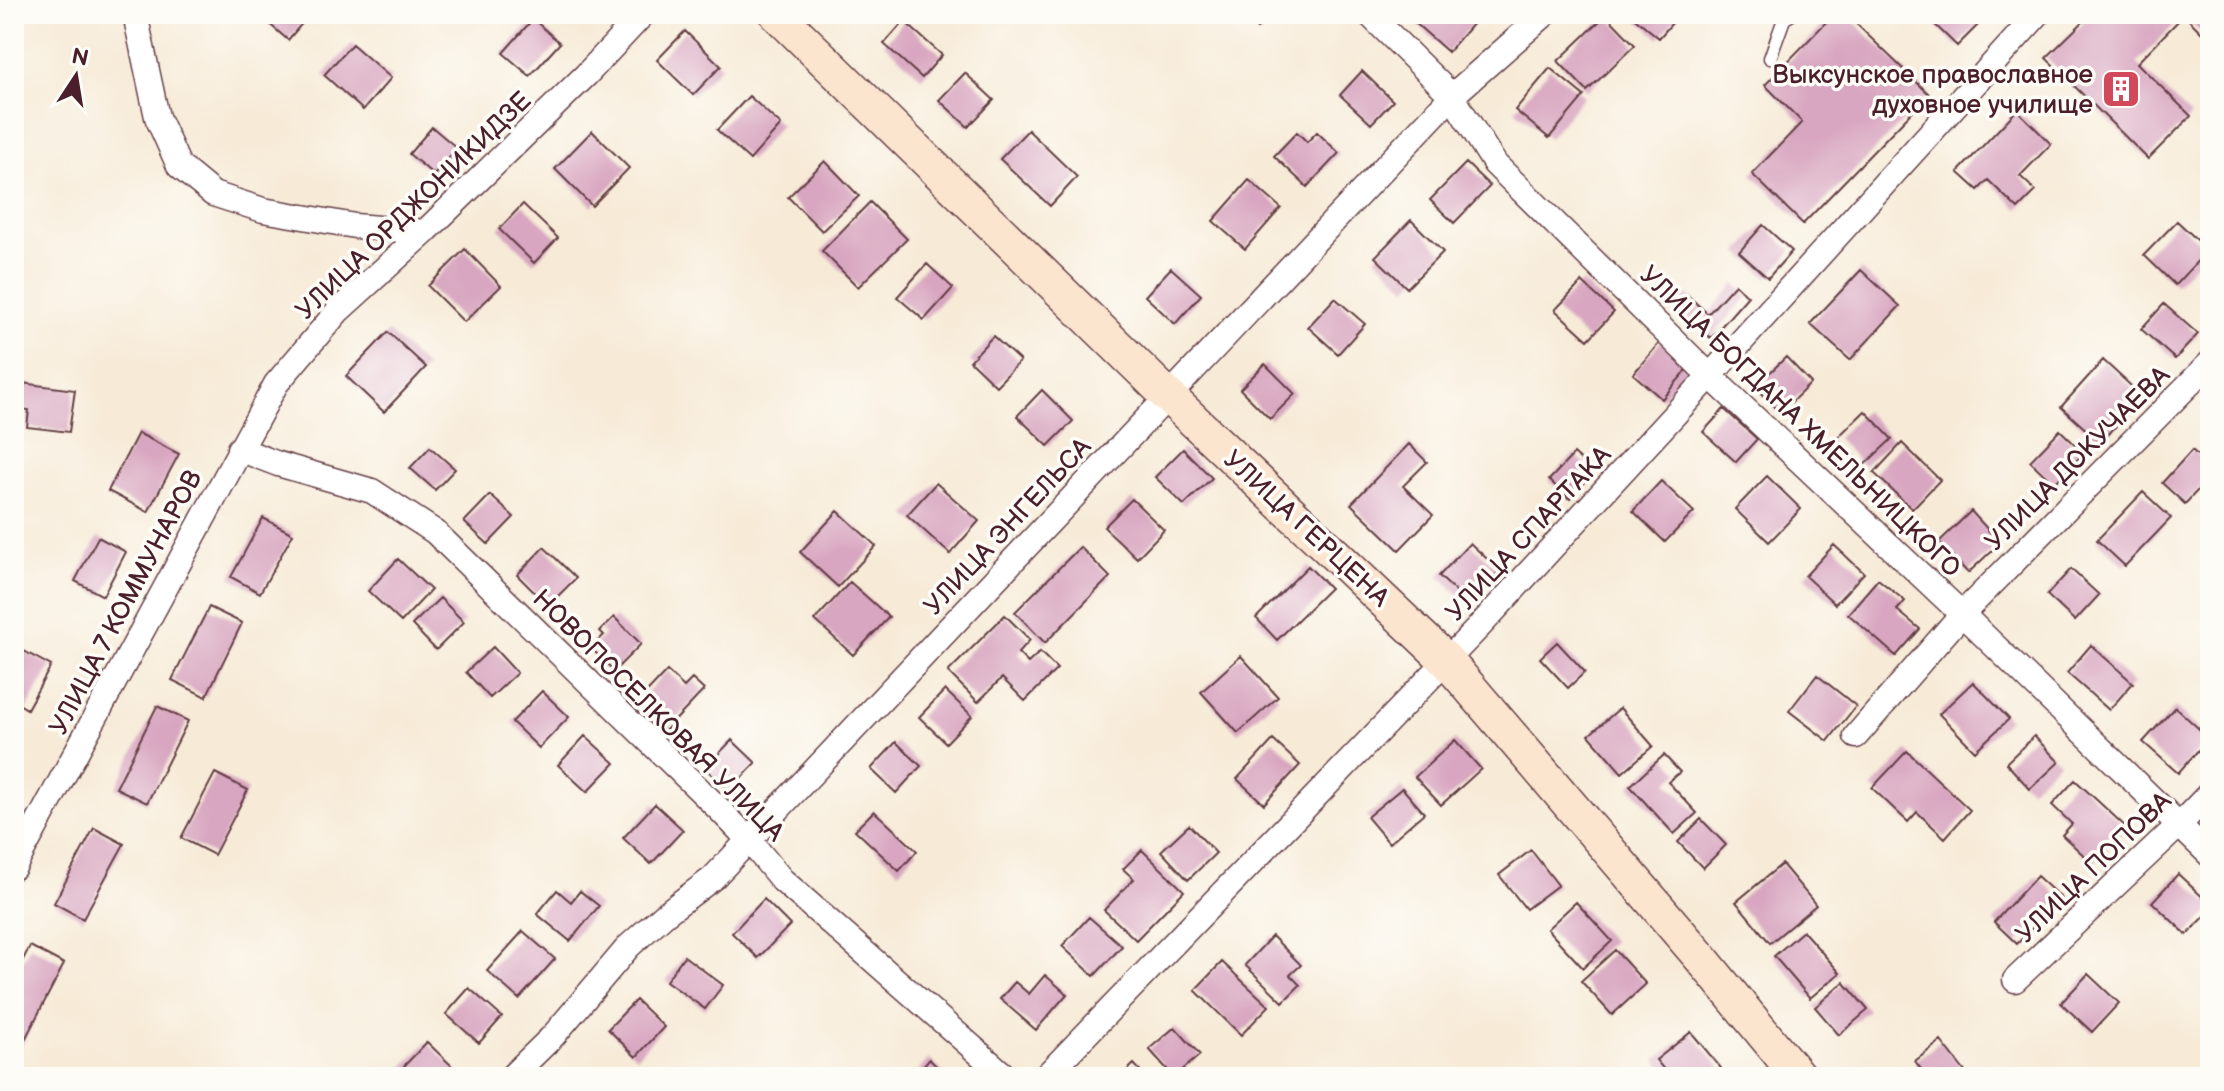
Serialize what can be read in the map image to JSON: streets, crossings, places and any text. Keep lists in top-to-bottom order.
{
  "streets": {
    "street": [
      "УЛИЦА ОРДЖОНИКИДЗЕ",
      "УЛИЦА БОГДАНА ХМЕЛЬНИЦКОГО",
      "УЛИЦА ДОКУЧАЕВА",
      "УЛИЦА ЭНГЕЛЬСА",
      "УЛИЦА ГЕРЦЕНА",
      "УЛИЦА СПАРТАКА",
      "УЛИЦА 7 КОММУНАРОВ",
      "НОВОПОСЕЛКОВАЯ УЛИЦА",
      "УЛИЦА ПОПОВА"
    ]
  },
  "crossings": [
    ["УЛИЦА ОРДЖОНИКИДЗЕ", "УЛИЦА 7 КОММУНАРОВ"],
    ["УЛИЦА ОРДЖОНИКИДЗЕ", "НОВОПОСЕЛКОВАЯ УЛИЦА"],
    ["УЛИЦА БОГДАНА ХМЕЛЬНИЦКОГО", "УЛИЦА ДОКУЧАЕВА"],
    ["УЛИЦА БОГДАНА ХМЕЛЬНИЦКОГО", "УЛИЦА ЭНГЕЛЬСА"],
    ["УЛИЦА БОГДАНА ХМЕЛЬНИЦКОГО", "УЛИЦА СПАРТАКА"],
    ["УЛИЦА БОГДАНА ХМЕЛЬНИЦКОГО", "УЛИЦА ПОПОВА"],
    ["УЛИЦА ЭНГЕЛЬСА", "УЛИЦА ГЕРЦЕНА"],
    ["УЛИЦА ЭНГЕЛЬСА", "НОВОПОСЕЛКОВАЯ УЛИЦА"],
    ["УЛИЦА ГЕРЦЕНА", "УЛИЦА СПАРТАКА"],
    ["УЛИЦА 7 КОММУНАРОВ", "НОВОПОСЕЛКОВАЯ УЛИЦА"]
  ],
  "places": {
    "building": ["Выксунское православное духовное училище"]
  },
  "north": "top"
}
